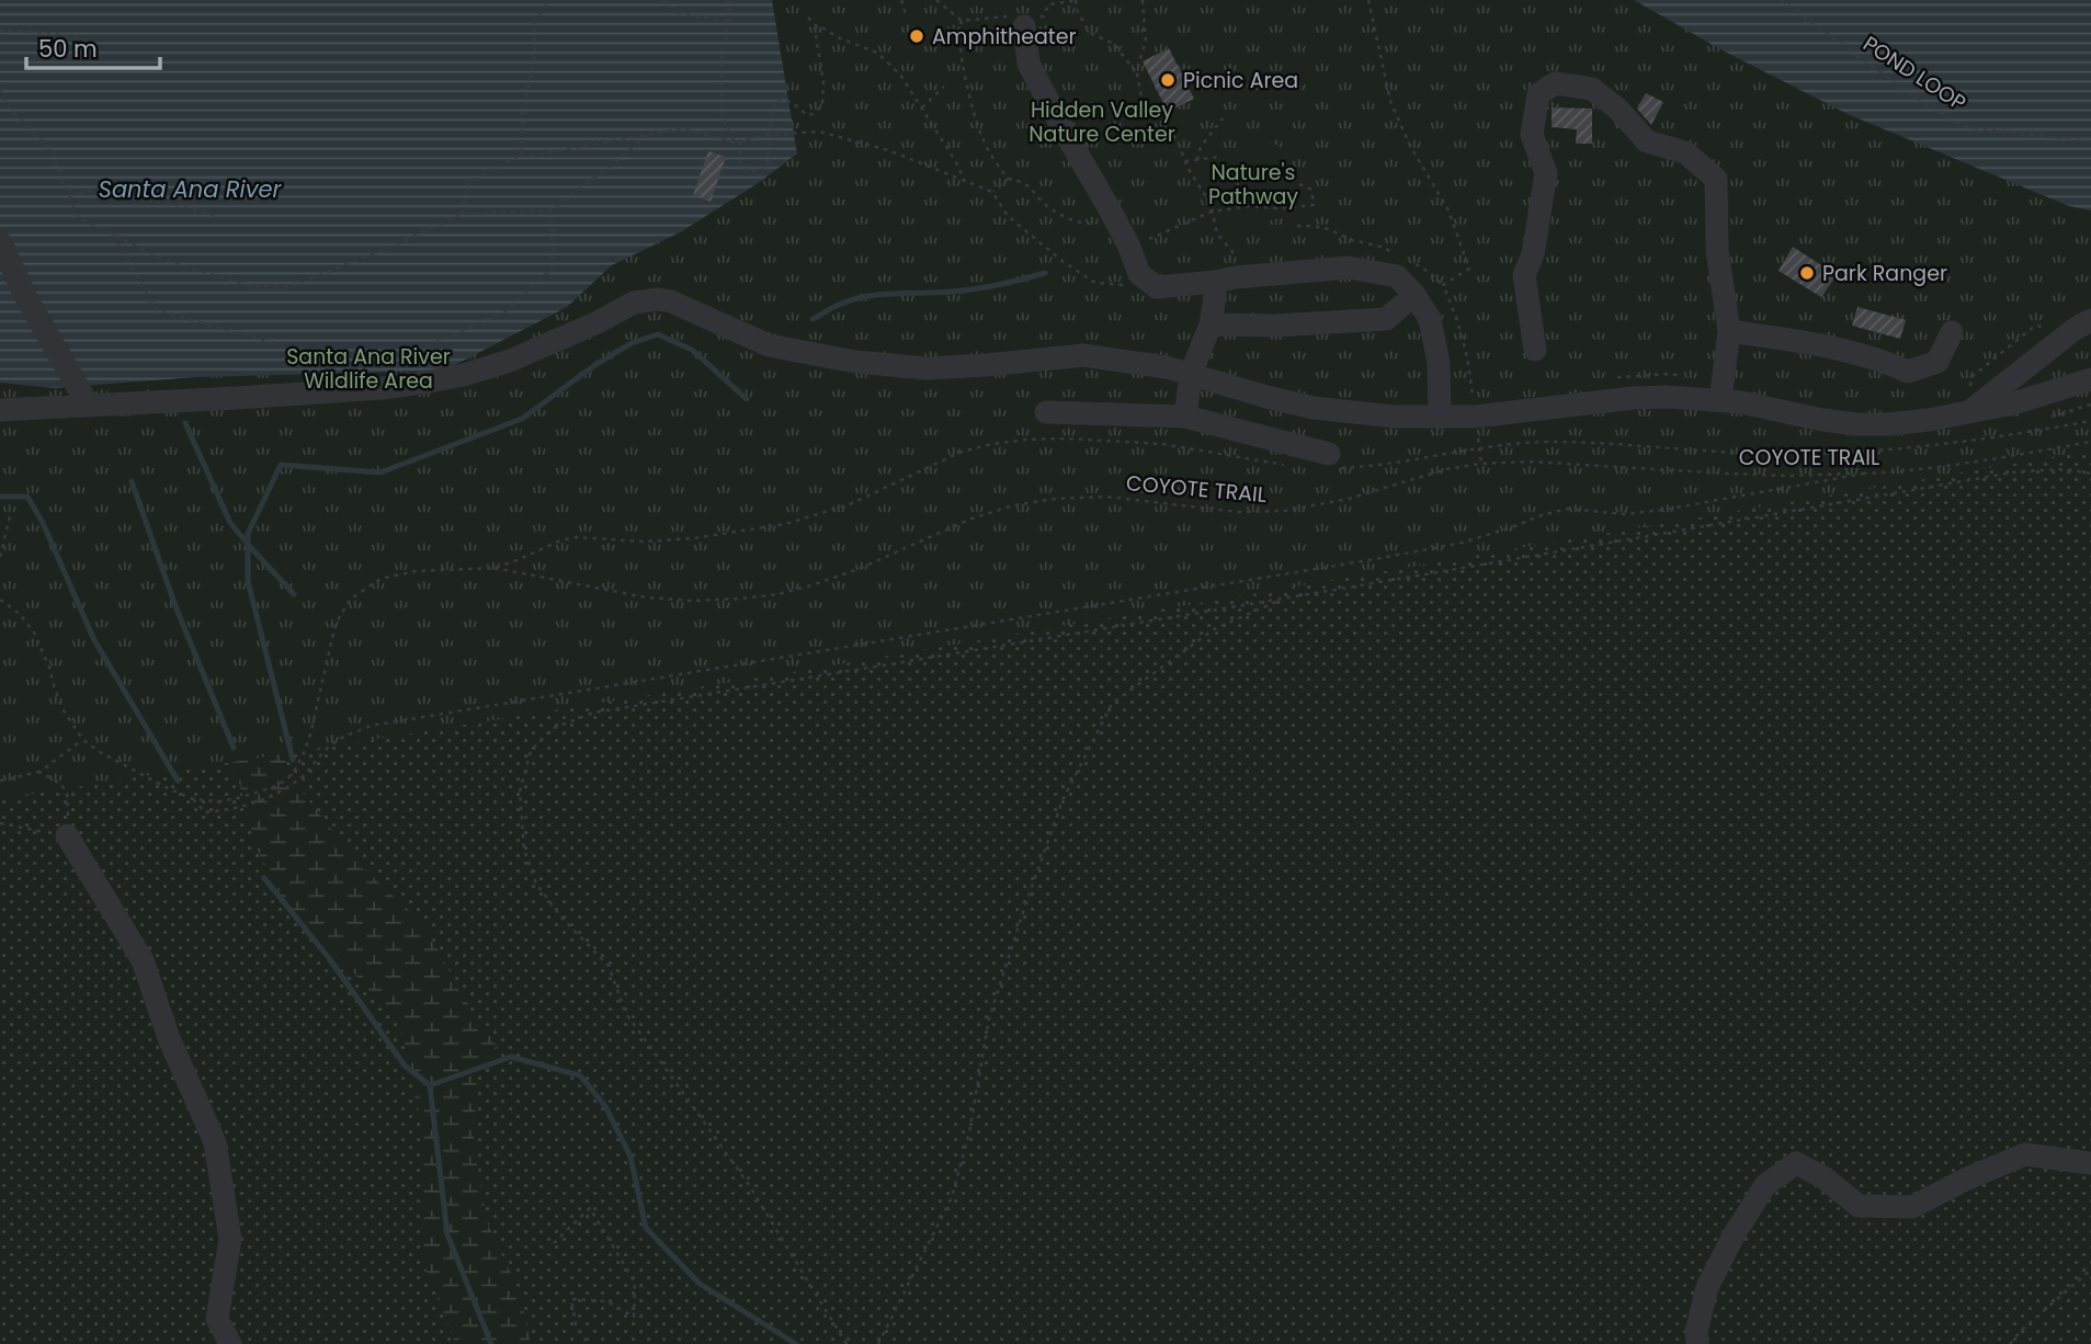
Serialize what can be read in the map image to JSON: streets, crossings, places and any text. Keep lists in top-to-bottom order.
{
  "streets": {
    "path": ["POND LOOP", "COYOTE TRAIL"]
  },
  "water": ["Santa Ana River"],
  "parks": ["Hidden Valley Nature Center", "Nature's Pathway", "Santa Ana River Wildlife Area"],
  "places": ["Amphitheater", "Picnic Area", "Park Ranger"],
  "scale_bar": "50 m"
}
